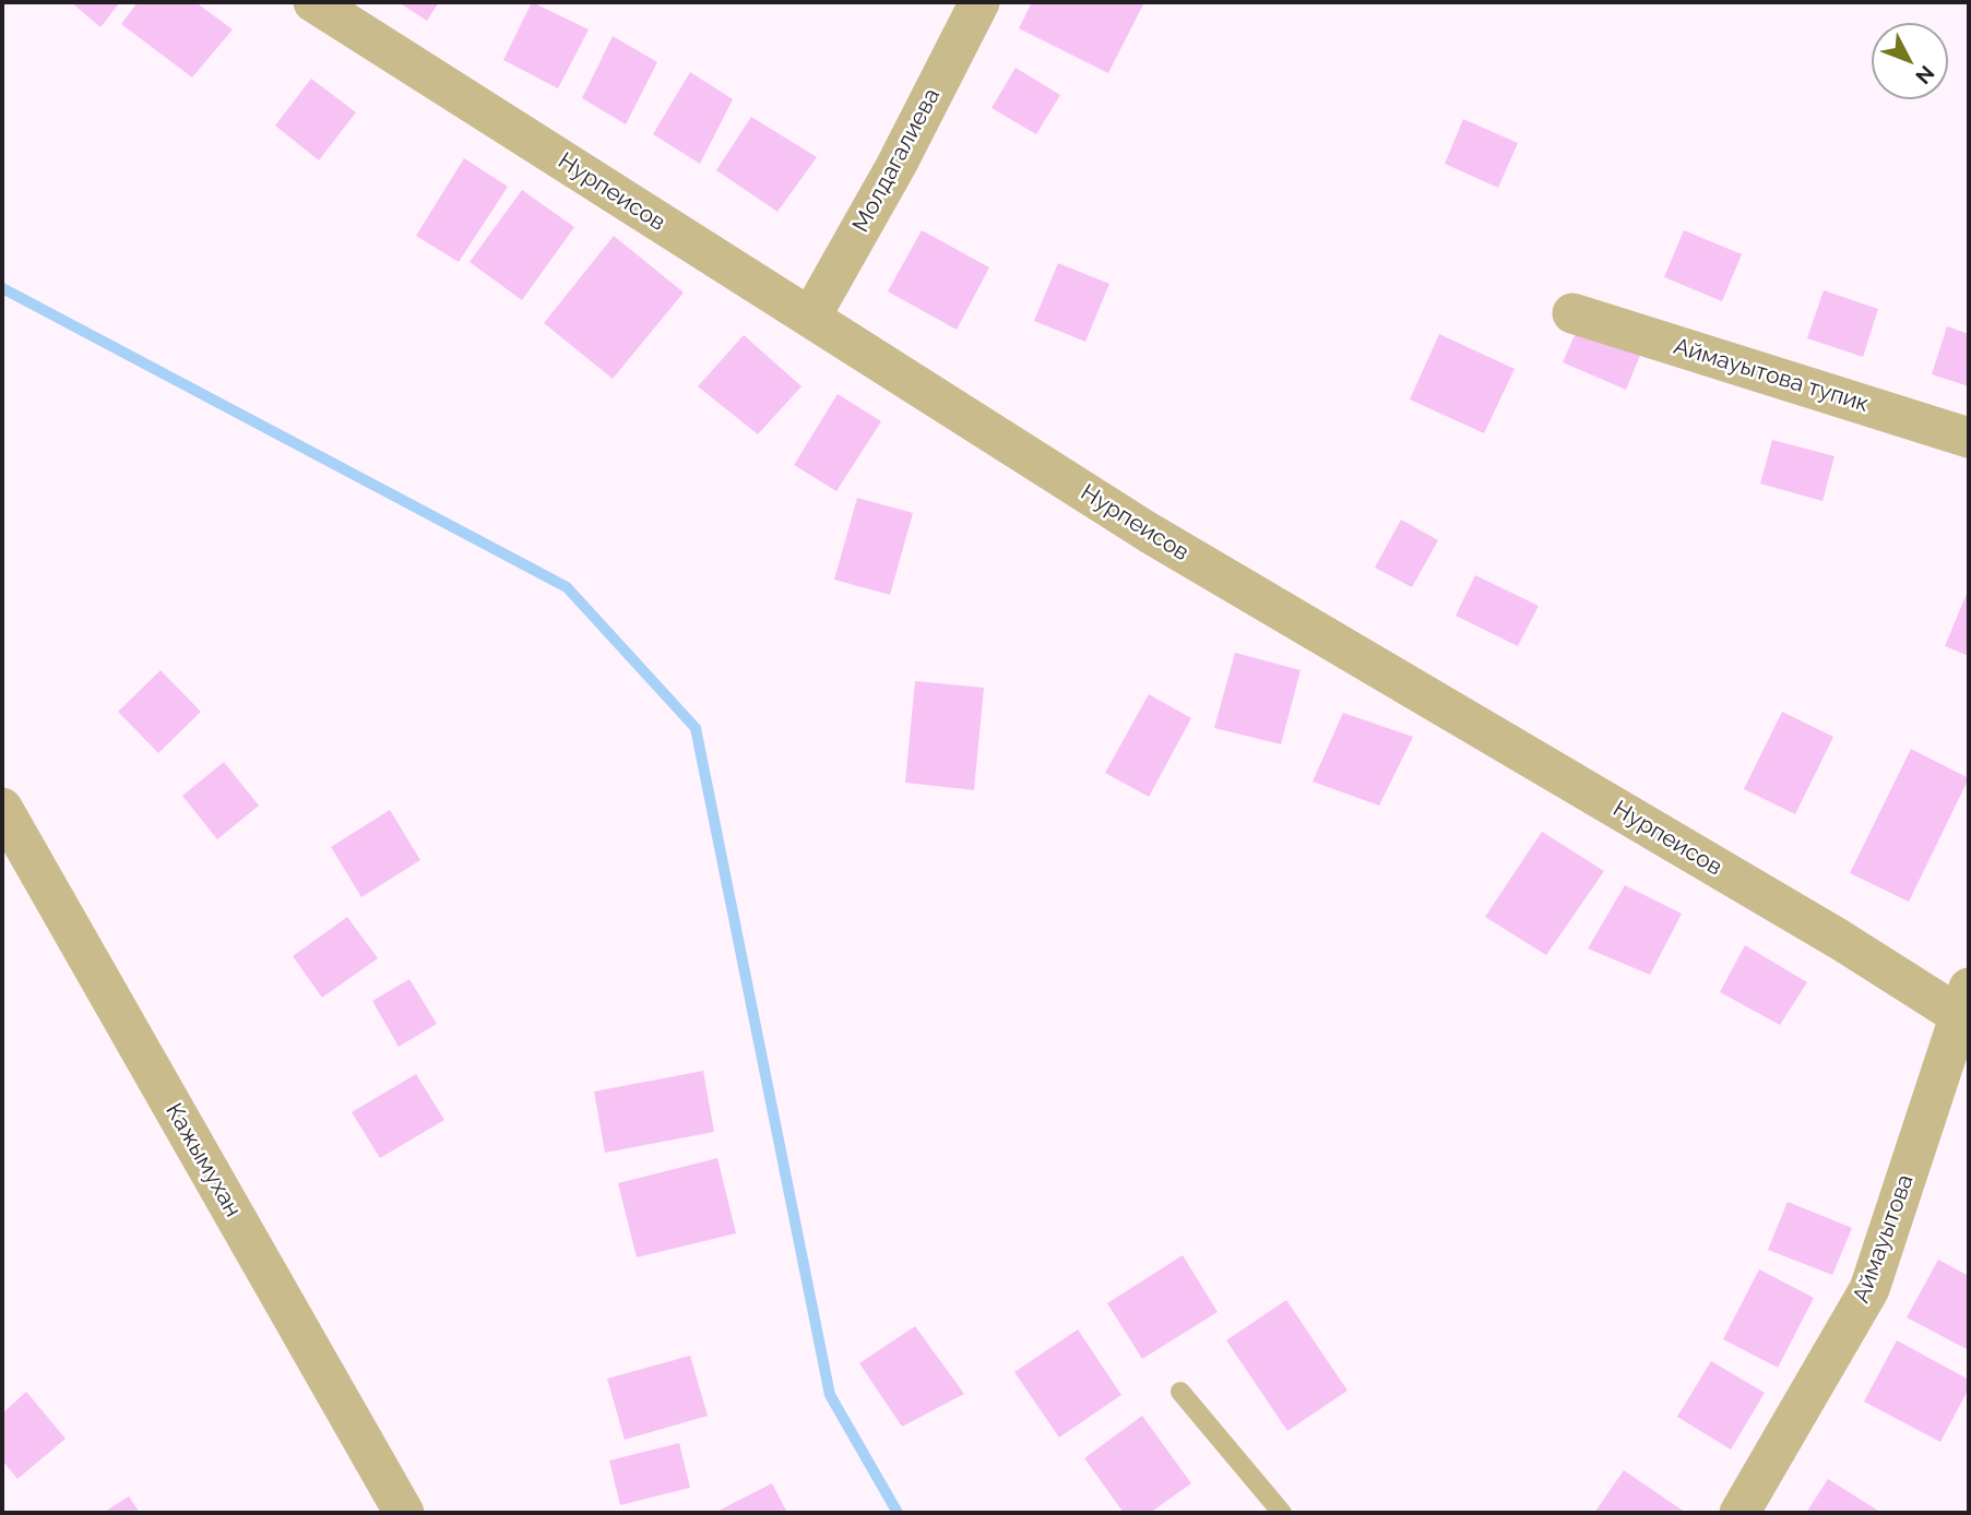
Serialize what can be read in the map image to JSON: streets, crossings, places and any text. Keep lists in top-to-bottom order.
{
  "streets": {
    "street": [
      "Молдагалиева",
      "Нурпеисов",
      "Аймауытова тупик",
      "Кажымухан",
      "Аймауытова"
    ]
  },
  "crossings": [
    ["Молдагалиева", "Нурпеисов"],
    ["Нурпеисов", "Аймауытова"]
  ],
  "north": "bottom right"
}
